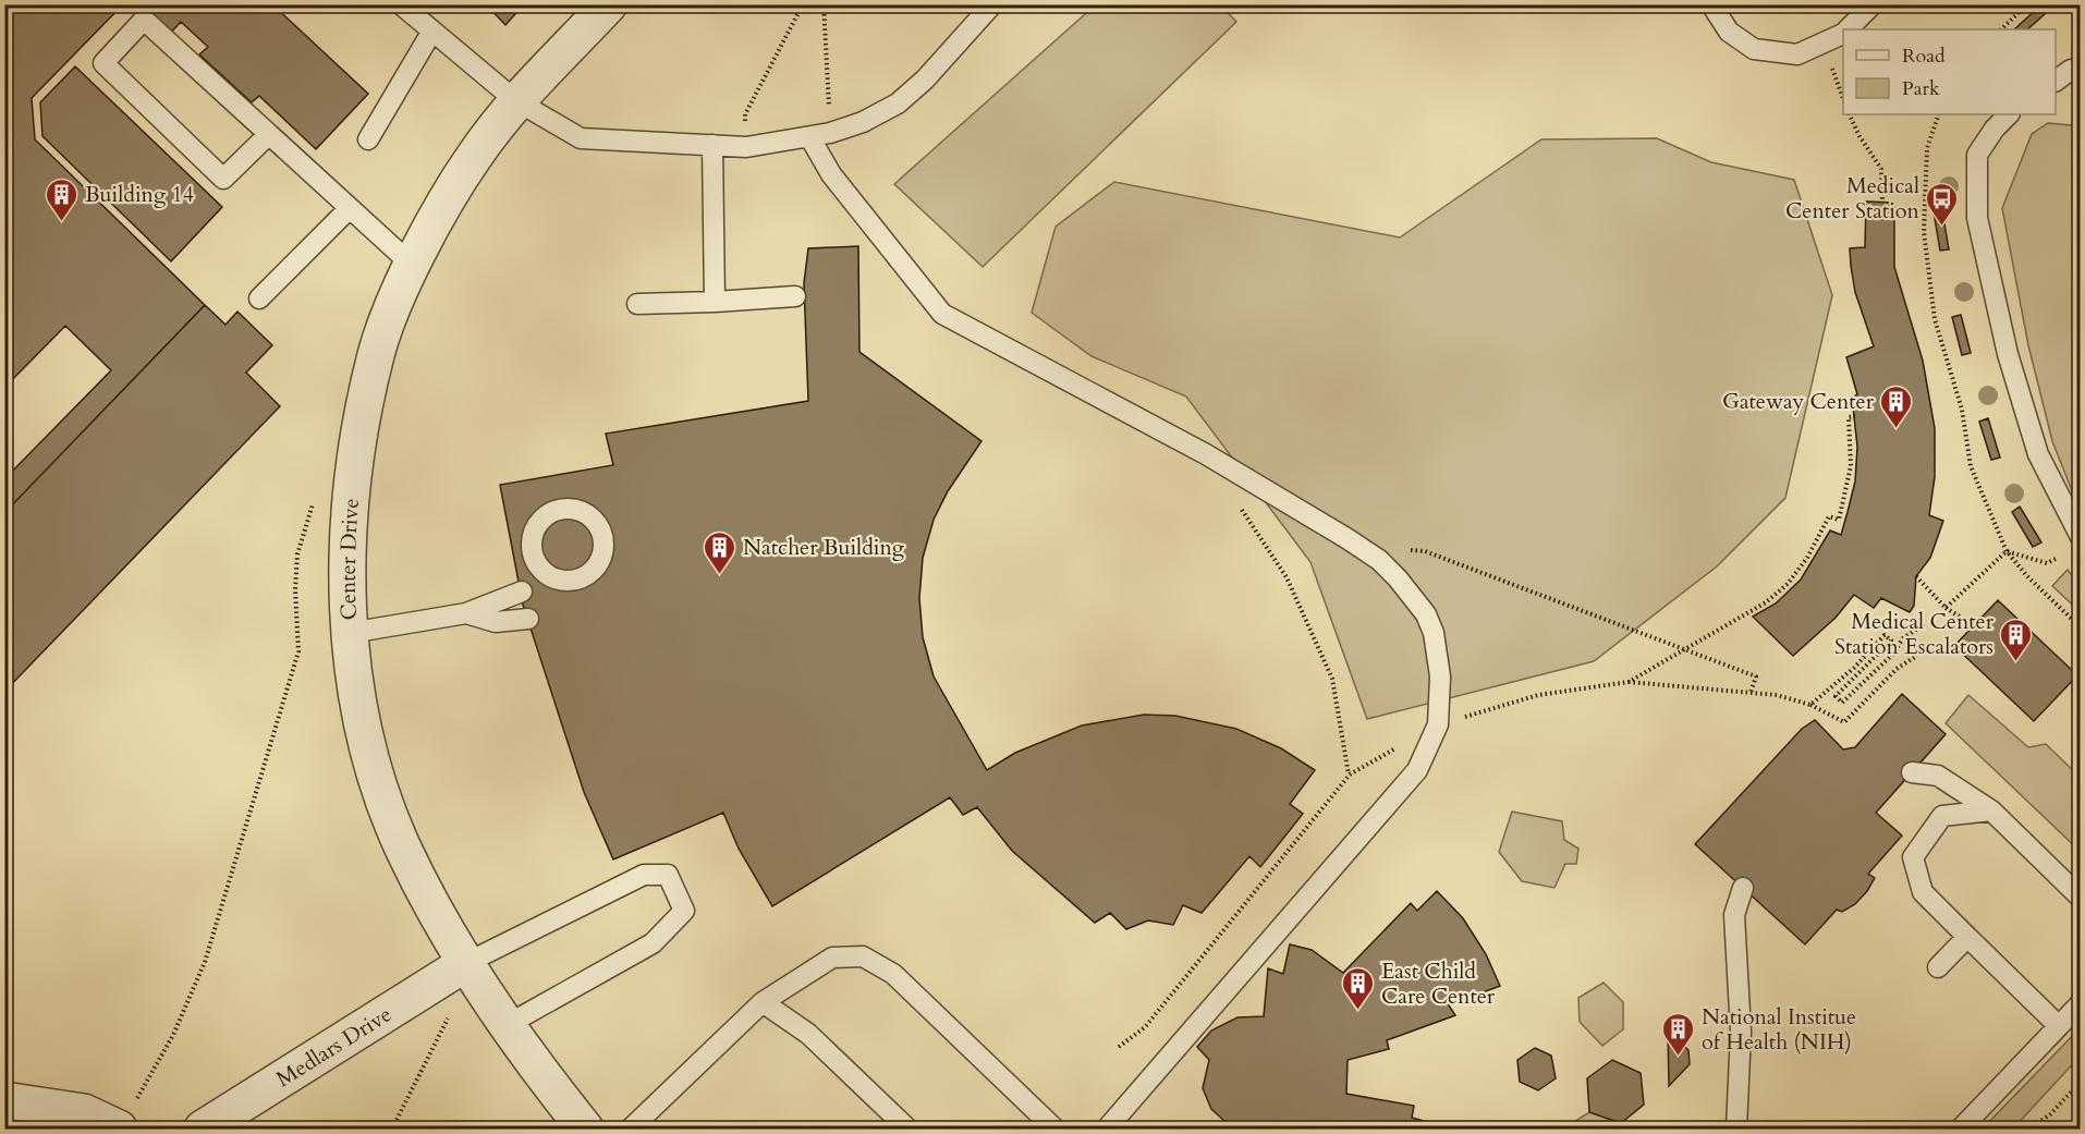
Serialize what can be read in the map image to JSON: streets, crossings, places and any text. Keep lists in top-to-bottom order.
{
  "streets": {
    "street": ["Center Drive", "Medlars Drive"]
  },
  "crossings": [
    ["Center Drive", "Medlars Drive"]
  ],
  "places": {
    "building": [
      "Building 14",
      "Gateway Center",
      "Natcher Building",
      "Medical Center Station Escalators",
      "East Child Care Center",
      "National Institue of Health (NIH)"
    ],
    "bus stop": ["Medical Center Station"]
  },
  "legend": ["Road", "Park"]
}
